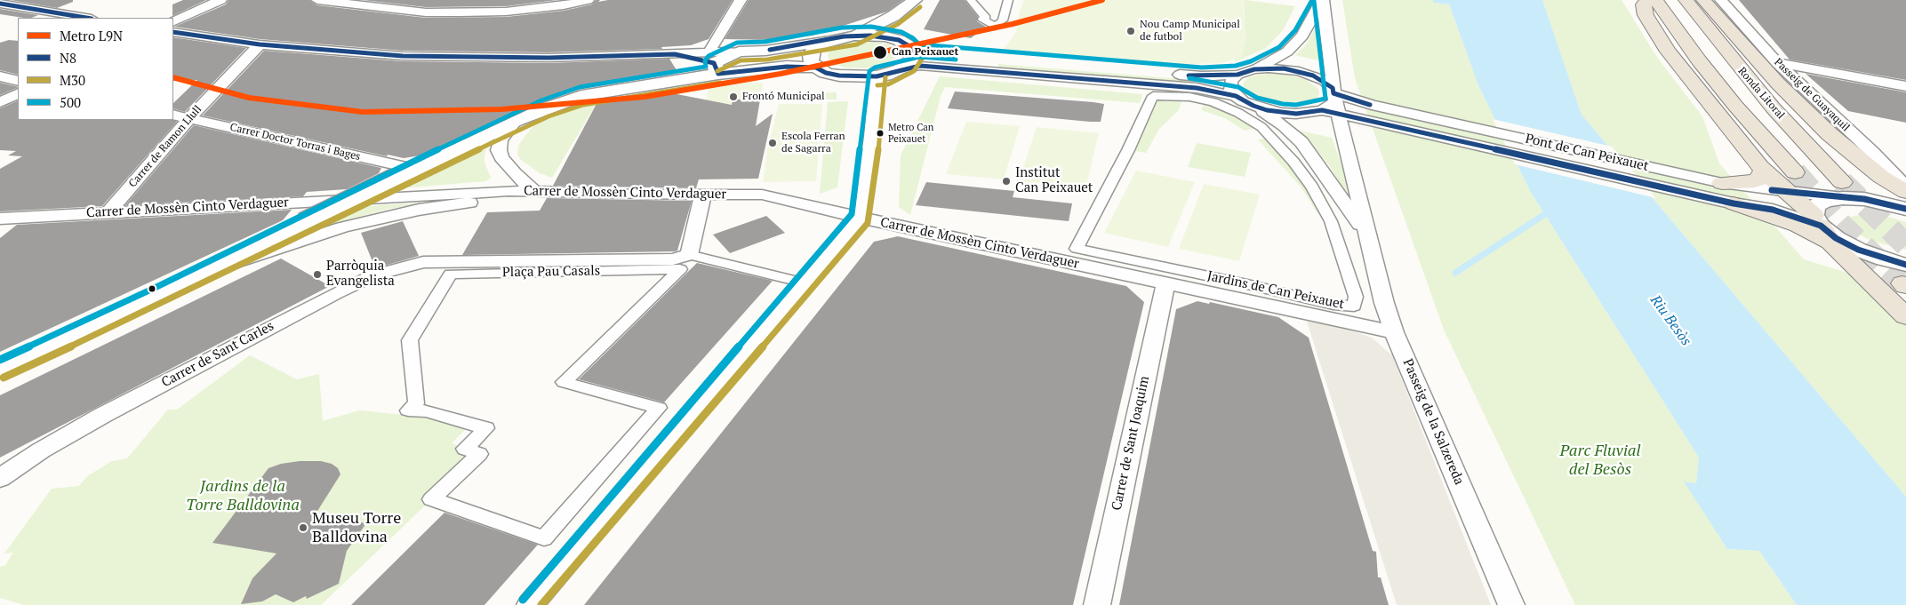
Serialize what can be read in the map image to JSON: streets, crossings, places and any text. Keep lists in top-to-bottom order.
{
  "streets": {
    "highway": ["Ronda Litoral"],
    "street": [
      "Passeig de Guayaquil",
      "Carrer Doctor Torras i Bages",
      "Carrer de Ramon Llull",
      "Pont de Can Peixauet",
      "Carrer de Mossèn Cinto Verdaguer",
      "Plaça Pau Casals",
      "Jardins de Can Peixauet",
      "Carrer de Sant Carles",
      "Passeig de la Salzereda",
      "Carrer de Sant Joaquim"
    ]
  },
  "crossings": [
    ["Carrer Doctor Torras i Bages", "Carrer de Ramon Llull"],
    ["Carrer de Ramon Llull", "Carrer de Mossèn Cinto Verdaguer"],
    ["Pont de Can Peixauet", "Passeig de la Salzereda"],
    ["Carrer de Mossèn Cinto Verdaguer", "Passeig de la Salzereda"],
    ["Carrer de Mossèn Cinto Verdaguer", "Carrer de Sant Joaquim"]
  ],
  "water": ["Riu Besòs"],
  "parks": ["Parc Fluvial del Besòs", "Jardins de la Torre Balldovina"],
  "places": [
    "Nou Camp Municipal de futbol",
    "Can Peixauet",
    "Frontó Municipal",
    "Metro Can Peixauet",
    "Escola Ferran de Sagarra",
    "Institut Can Peixauet",
    "Parròquia Evangelista",
    "Museu Torre Balldovina"
  ],
  "lines": [
    "metro line L9N",
    "transit line 500",
    "transit line N8",
    "transit line M30"
  ],
  "legend": [
    "Metro L9N",
    "N8",
    "M30",
    "500"
  ]
}
